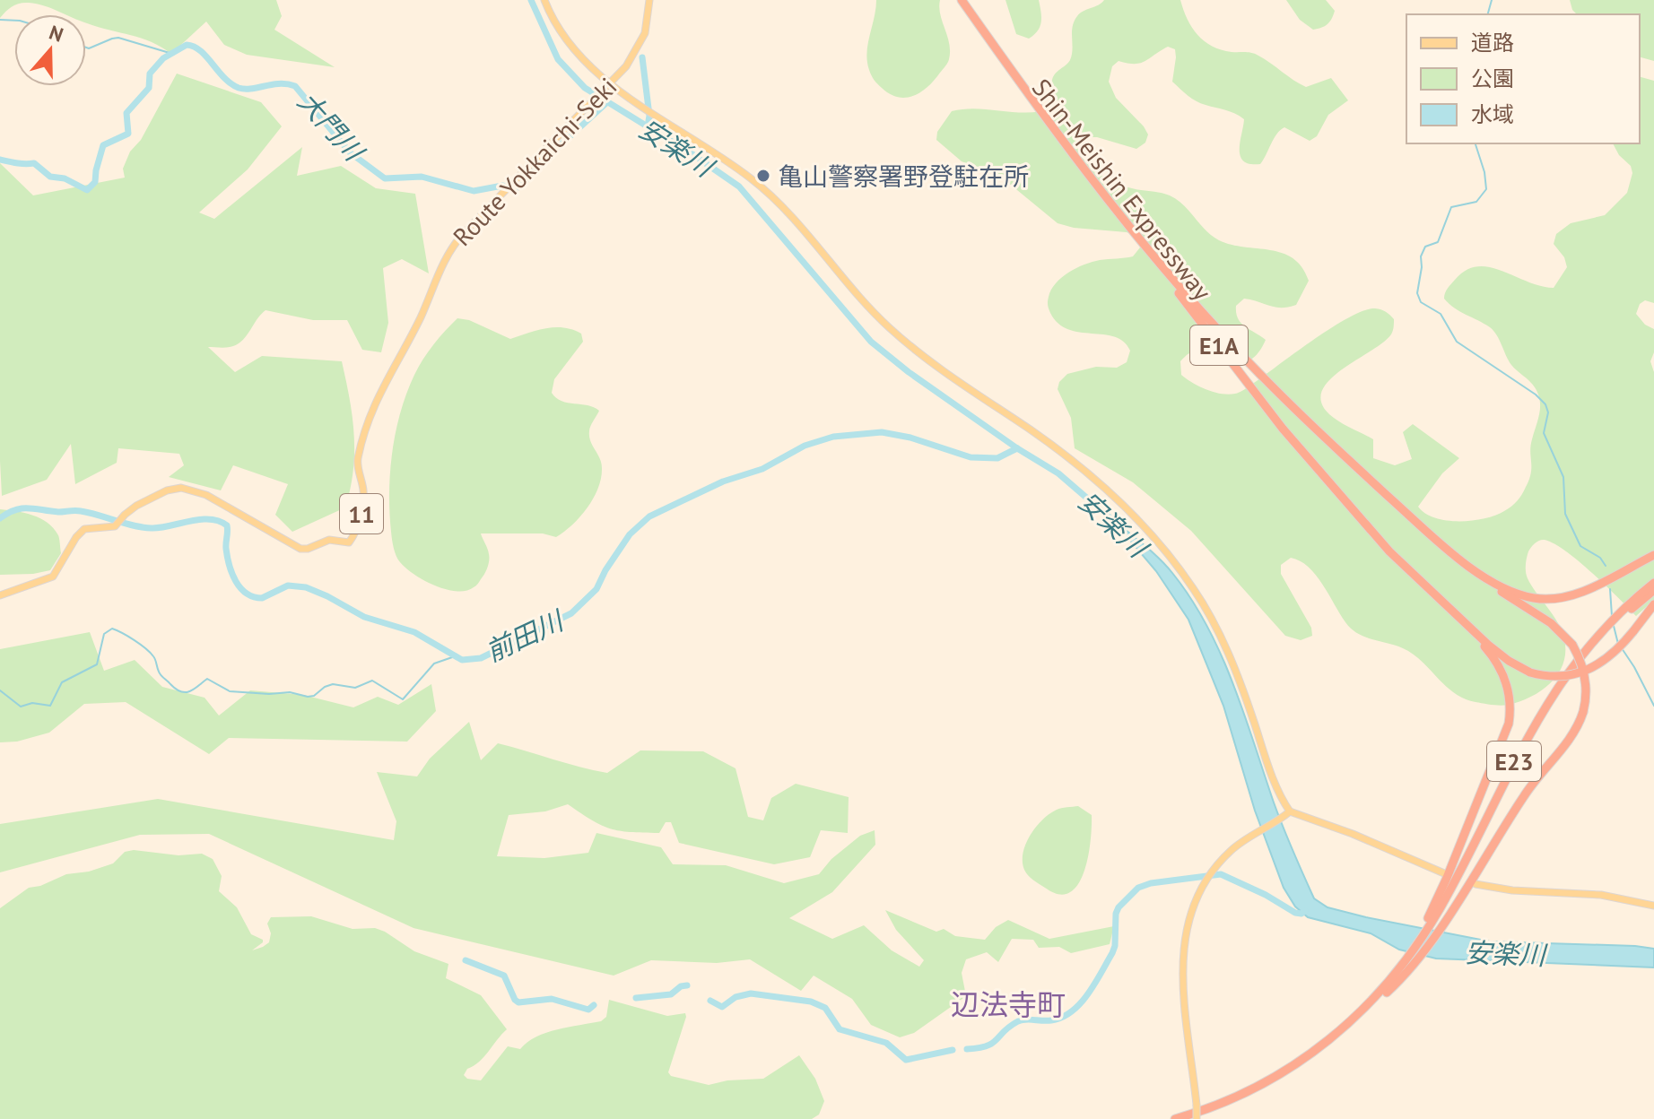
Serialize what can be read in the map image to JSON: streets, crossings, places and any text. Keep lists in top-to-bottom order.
{
  "streets": {
    "highway": ["Shin-Meishin Expressway", "E1A", "E23"],
    "main road": ["Route Yokkaichi-Seki", "11"]
  },
  "crossings": [
    ["Shin-Meishin Expressway", "E1A"]
  ],
  "districts": ["辺法寺町"],
  "water": ["大門川", "安楽川", "前田川"],
  "places": ["亀山警察署野登駐在所"],
  "legend": ["道路", "公園", "水域"],
  "north": "top"
}
